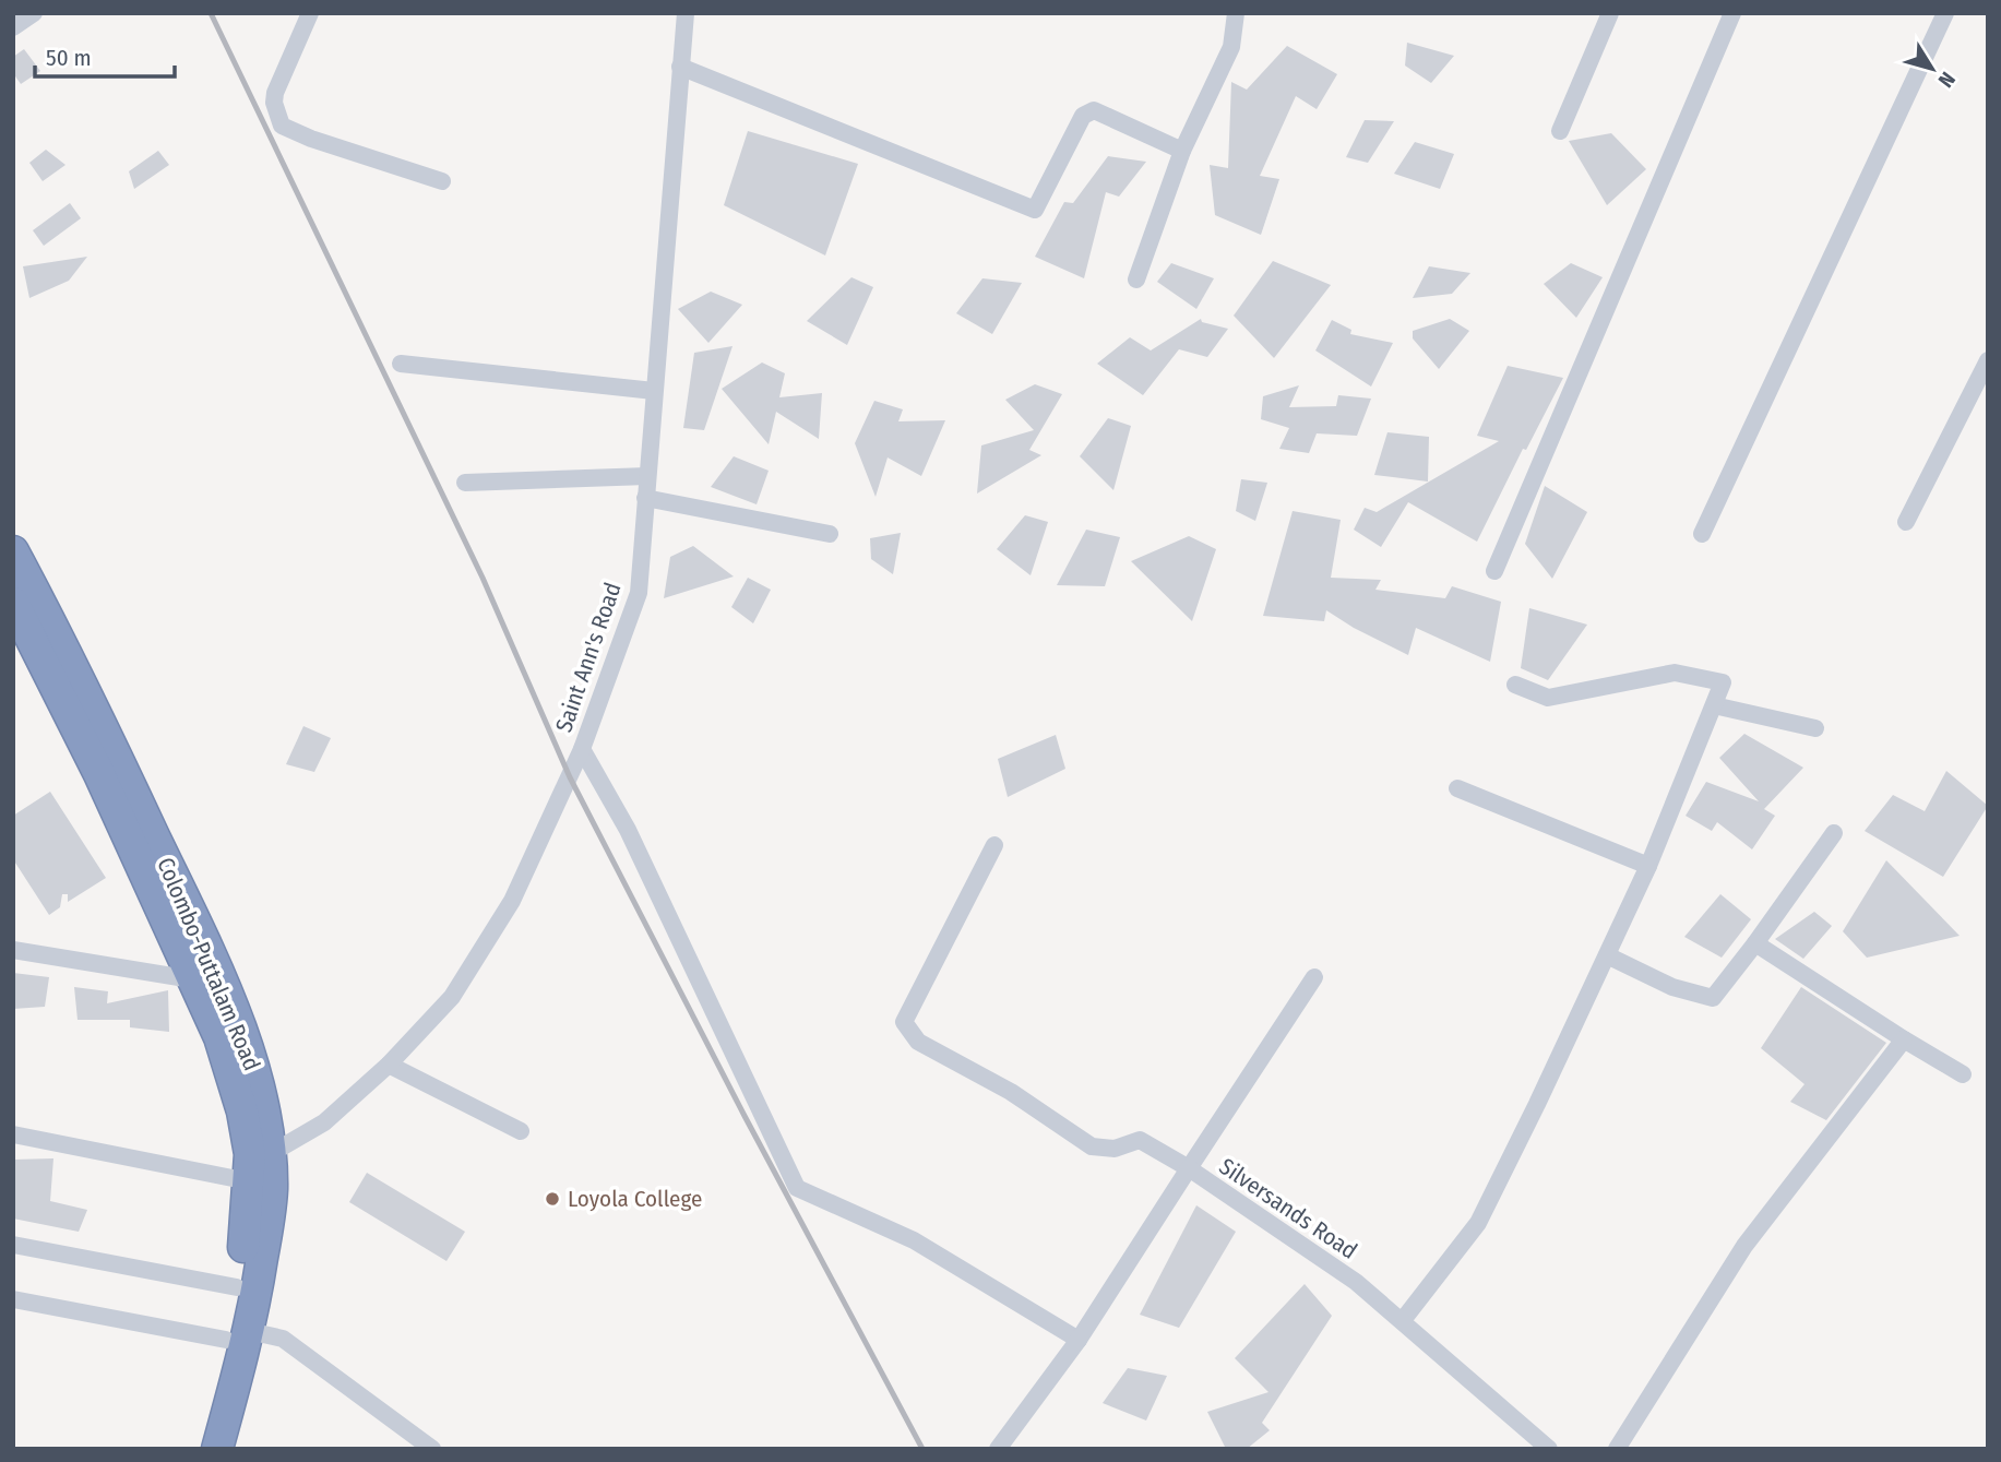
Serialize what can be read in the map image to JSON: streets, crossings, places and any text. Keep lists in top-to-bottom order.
{
  "streets": {
    "highway": ["Colombo-Puttalam Road"],
    "street": ["Saint Ann's Road", "Silversands Road"]
  },
  "crossings": [
    ["Saint Ann's Road", "Colombo-Puttalam Road"]
  ],
  "places": ["Loyola College"],
  "scale_bar": "50 m",
  "north": "bottom right"
}
